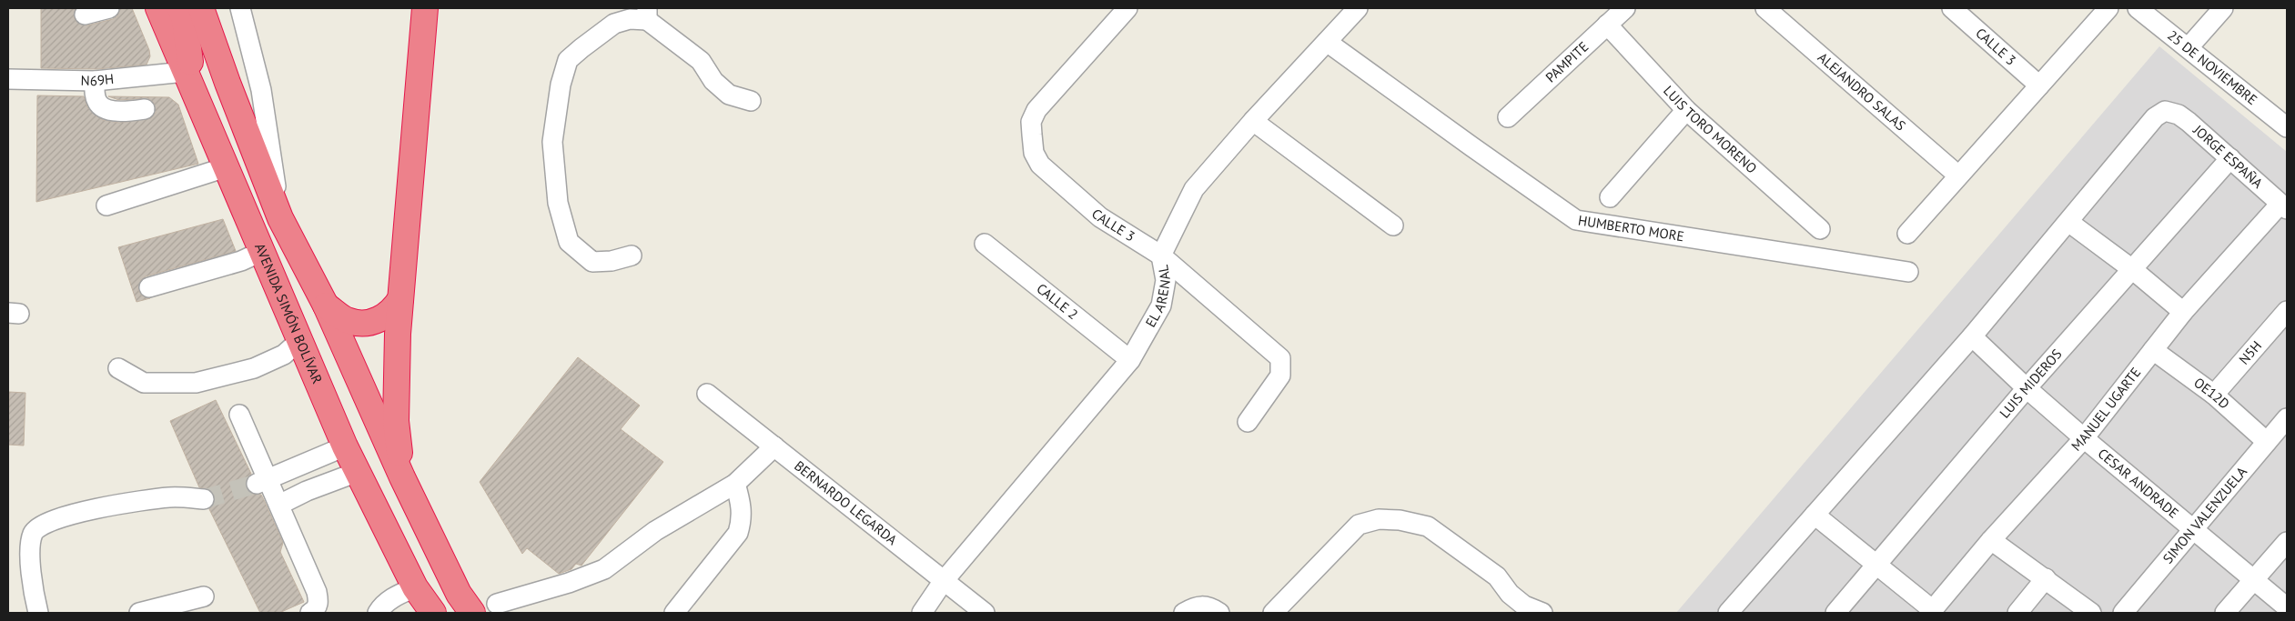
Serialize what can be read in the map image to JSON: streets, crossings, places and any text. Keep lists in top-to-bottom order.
{
  "streets": {
    "highway": ["AVENIDA SIMÓN BOLÍVAR"],
    "street": [
      "CALLE 3",
      "PAMPITE",
      "25 DE NOVIEMBRE",
      "N69H",
      "ALEJANDRO SALAS",
      "LUIS TORO MORENO",
      "JORGE ESPAÑA",
      "HUMBERTO MORE",
      "EL ARENAL",
      "CALLE 2",
      "N5H",
      "LUIS MIDEROS",
      "OE12D",
      "MANUEL UGARTE",
      "CESAR ANDRADE",
      "BERNARDO LEGARDA",
      "SIMON VALENZUELA"
    ]
  },
  "crossings": [
    ["CALLE 3", "EL ARENAL"],
    ["PAMPITE", "LUIS TORO MORENO"],
    ["N69H", "AVENIDA SIMÓN BOLÍVAR"],
    ["JORGE ESPAÑA", "LUIS MIDEROS"],
    ["JORGE ESPAÑA", "MANUEL UGARTE"],
    ["HUMBERTO MORE", "EL ARENAL"],
    ["EL ARENAL", "CALLE 2"],
    ["EL ARENAL", "BERNARDO LEGARDA"],
    ["N5H", "OE12D"],
    ["LUIS MIDEROS", "CESAR ANDRADE"],
    ["OE12D", "MANUEL UGARTE"],
    ["OE12D", "SIMON VALENZUELA"],
    ["MANUEL UGARTE", "CESAR ANDRADE"],
    ["CESAR ANDRADE", "SIMON VALENZUELA"]
  ]
}
